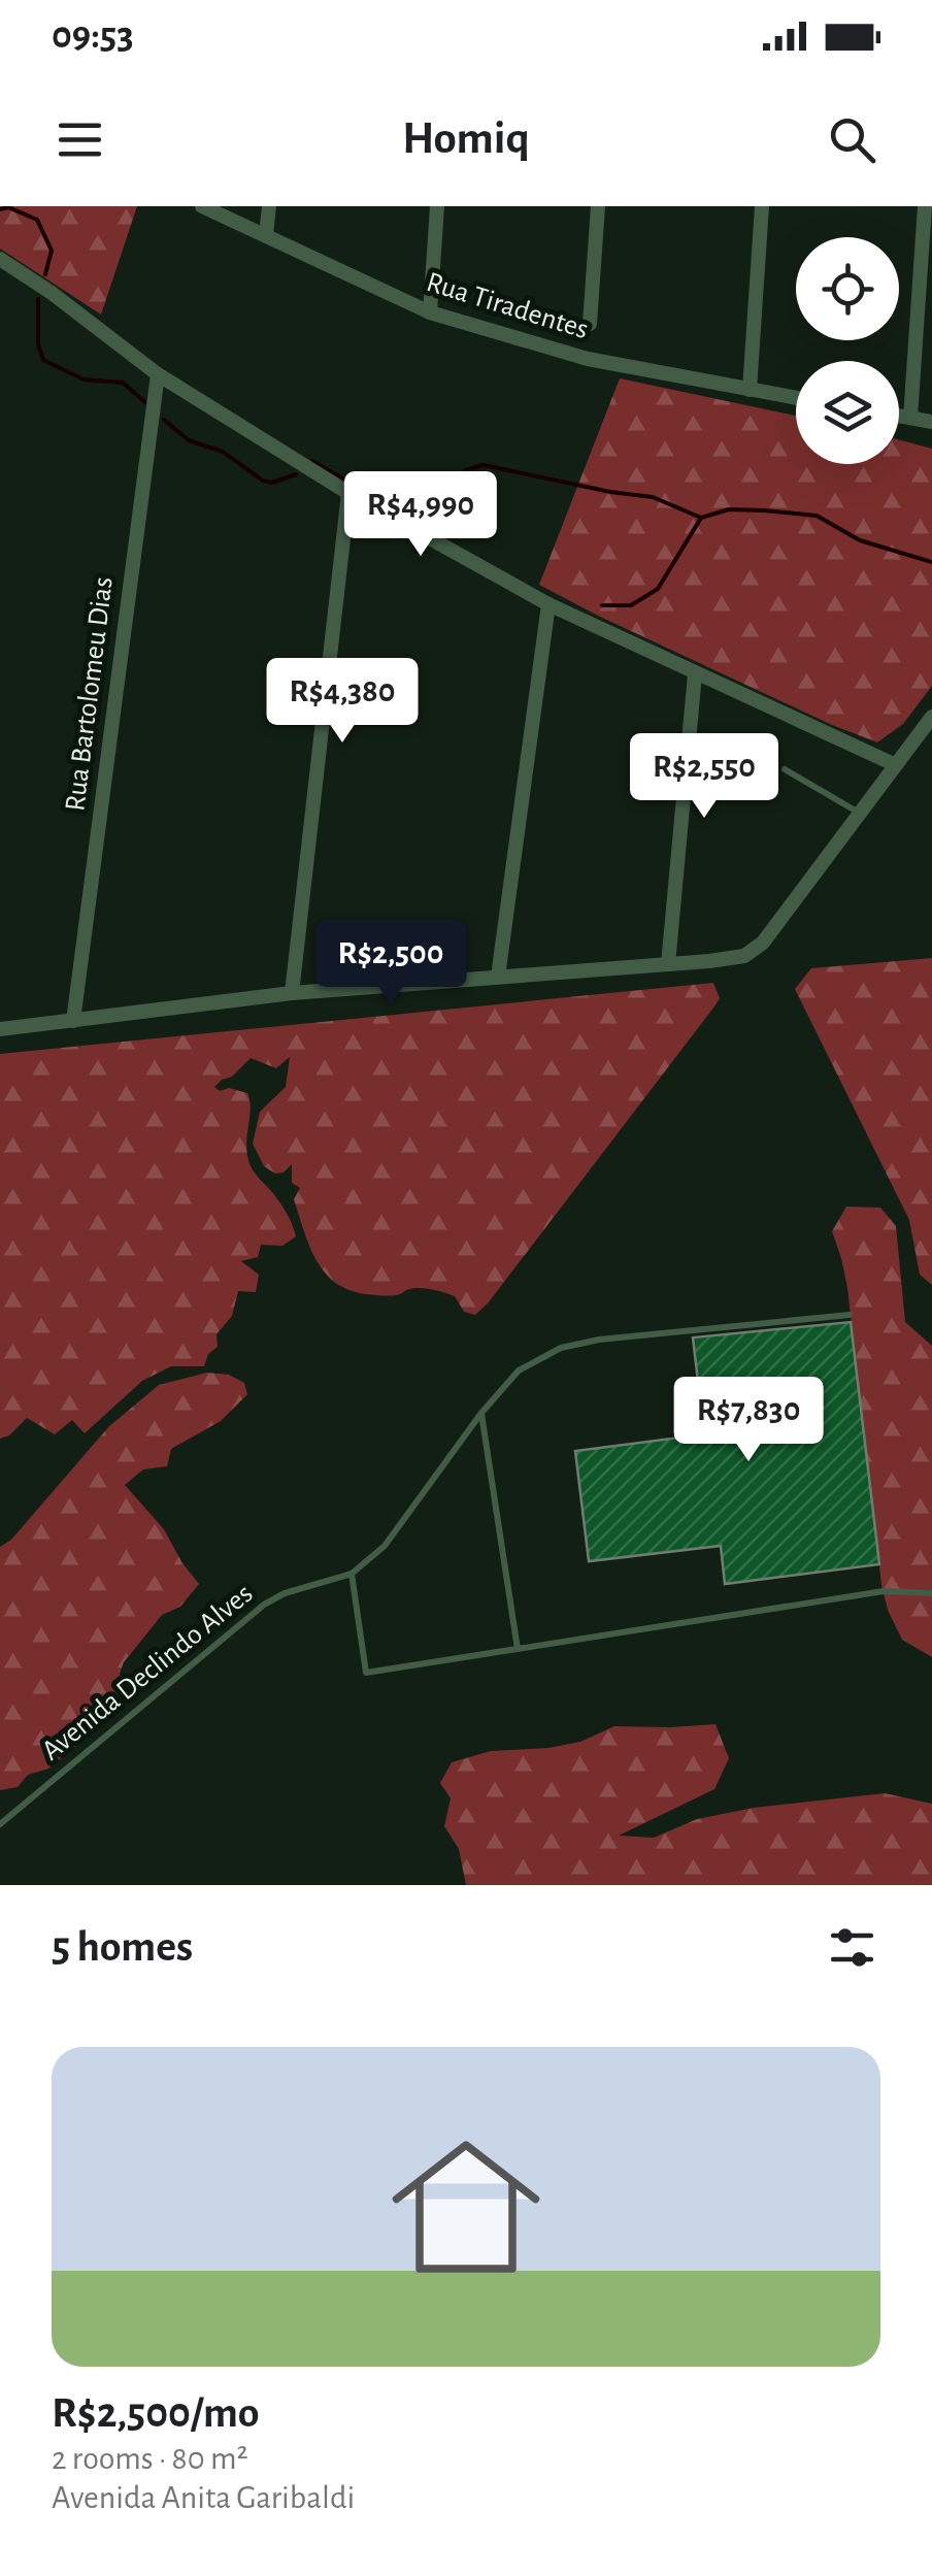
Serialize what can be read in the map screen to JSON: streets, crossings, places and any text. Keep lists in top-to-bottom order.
{
  "streets": {
    "street": ["Rua Tiradentes", "Rua Bartolomeu Dias"],
    "lane": ["Avenida Declindo Alves"]
  },
  "page": {
    "status": "09:53",
    "header": "Homiq",
    "price": [
      "R$4,990",
      "R$4,380",
      "R$2,550",
      "R$2,500",
      "R$7,830"
    ],
    "heading": "5 homes",
    "list": [
      {
        "name": "R$2,500/mo",
        "note": "2 rooms · 80 m² · Avenida Anita Garibaldi"
      }
    ]
  }
}
